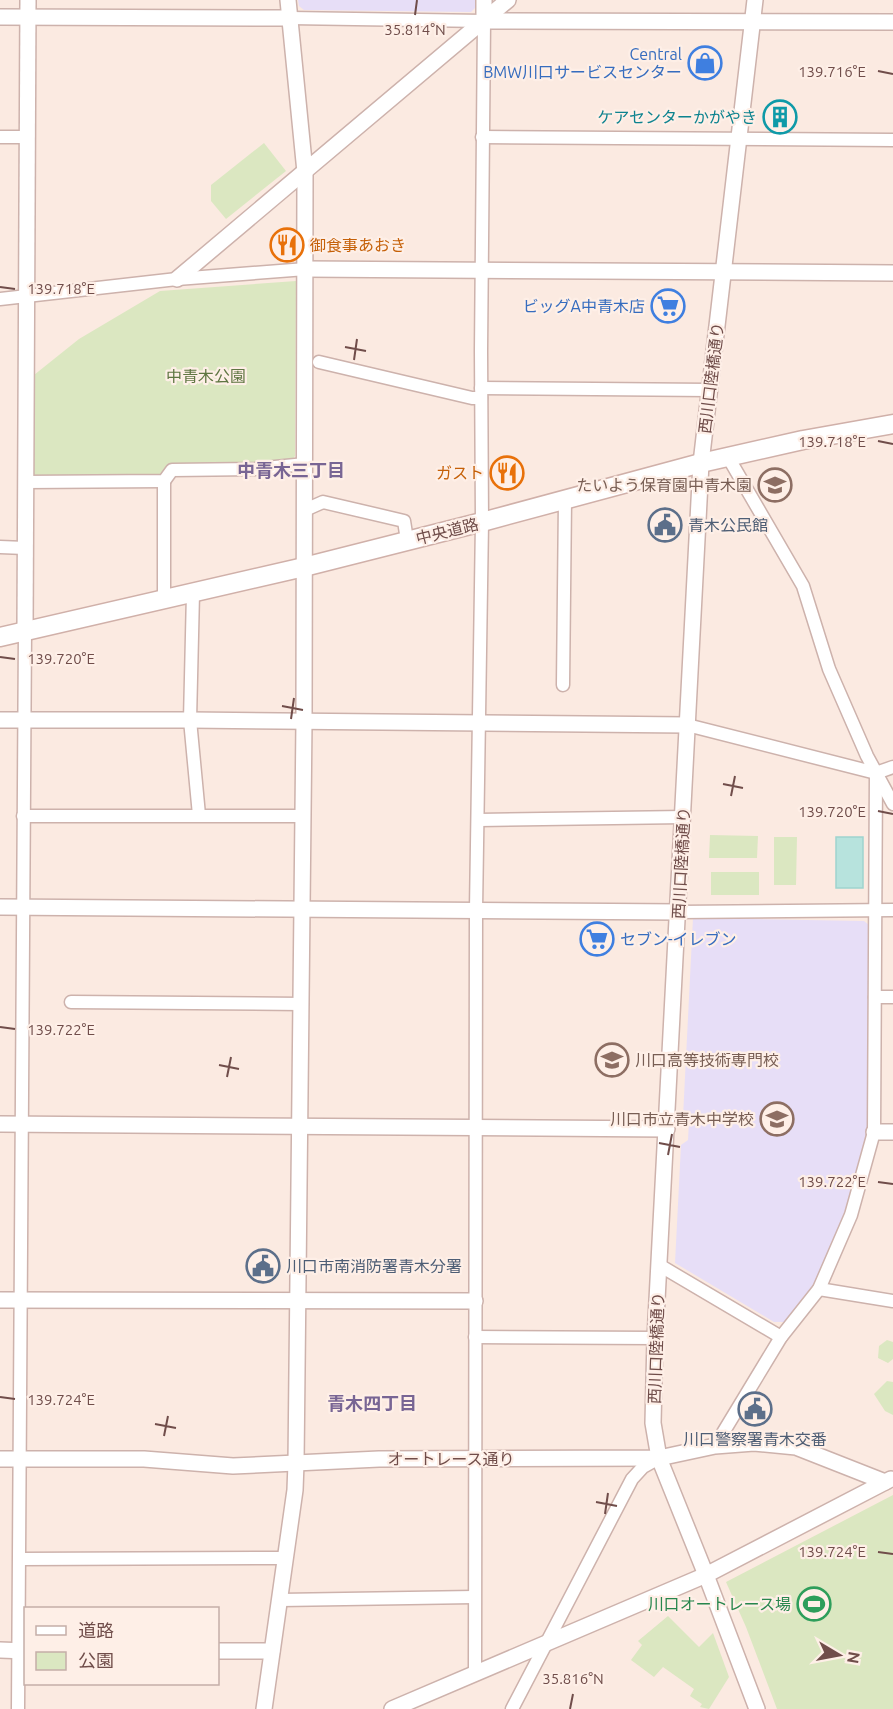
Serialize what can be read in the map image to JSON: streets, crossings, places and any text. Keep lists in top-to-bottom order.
{
  "streets": {
    "main road": ["中央道路"],
    "street": ["西川口陸橋通り", "オートレース通り"]
  },
  "crossings": [
    ["西川口陸橋通り", "中央道路"],
    ["西川口陸橋通り", "オートレース通り"]
  ],
  "districts": ["中青木三丁目", "青木四丁目"],
  "parks": ["中青木公園"],
  "places": {
    "shop": ["Central BMW川口サービスセンター"],
    "building": ["ケアセンターかがやき"],
    "restaurant": ["御食事あおき", "ガスト"],
    "supermarket": ["ビッグA中青木店", "セブン-イレブン"],
    "school or university": ["たいよう保育園中青木園", "川口高等技術専門校", "川口市立青木中学校"],
    "public building": ["青木公民館", "川口市南消防署青木分署", "川口警察署青木交番"],
    "sports": ["川口オートレース場"]
  },
  "legend": ["道路", "公園"],
  "north": "right",
  "coordinates": [
    "35.814°N",
    "139.716°E",
    "139.718°E",
    "139.720°E",
    "139.722°E",
    "139.724°E",
    "35.816°N"
  ]
}
